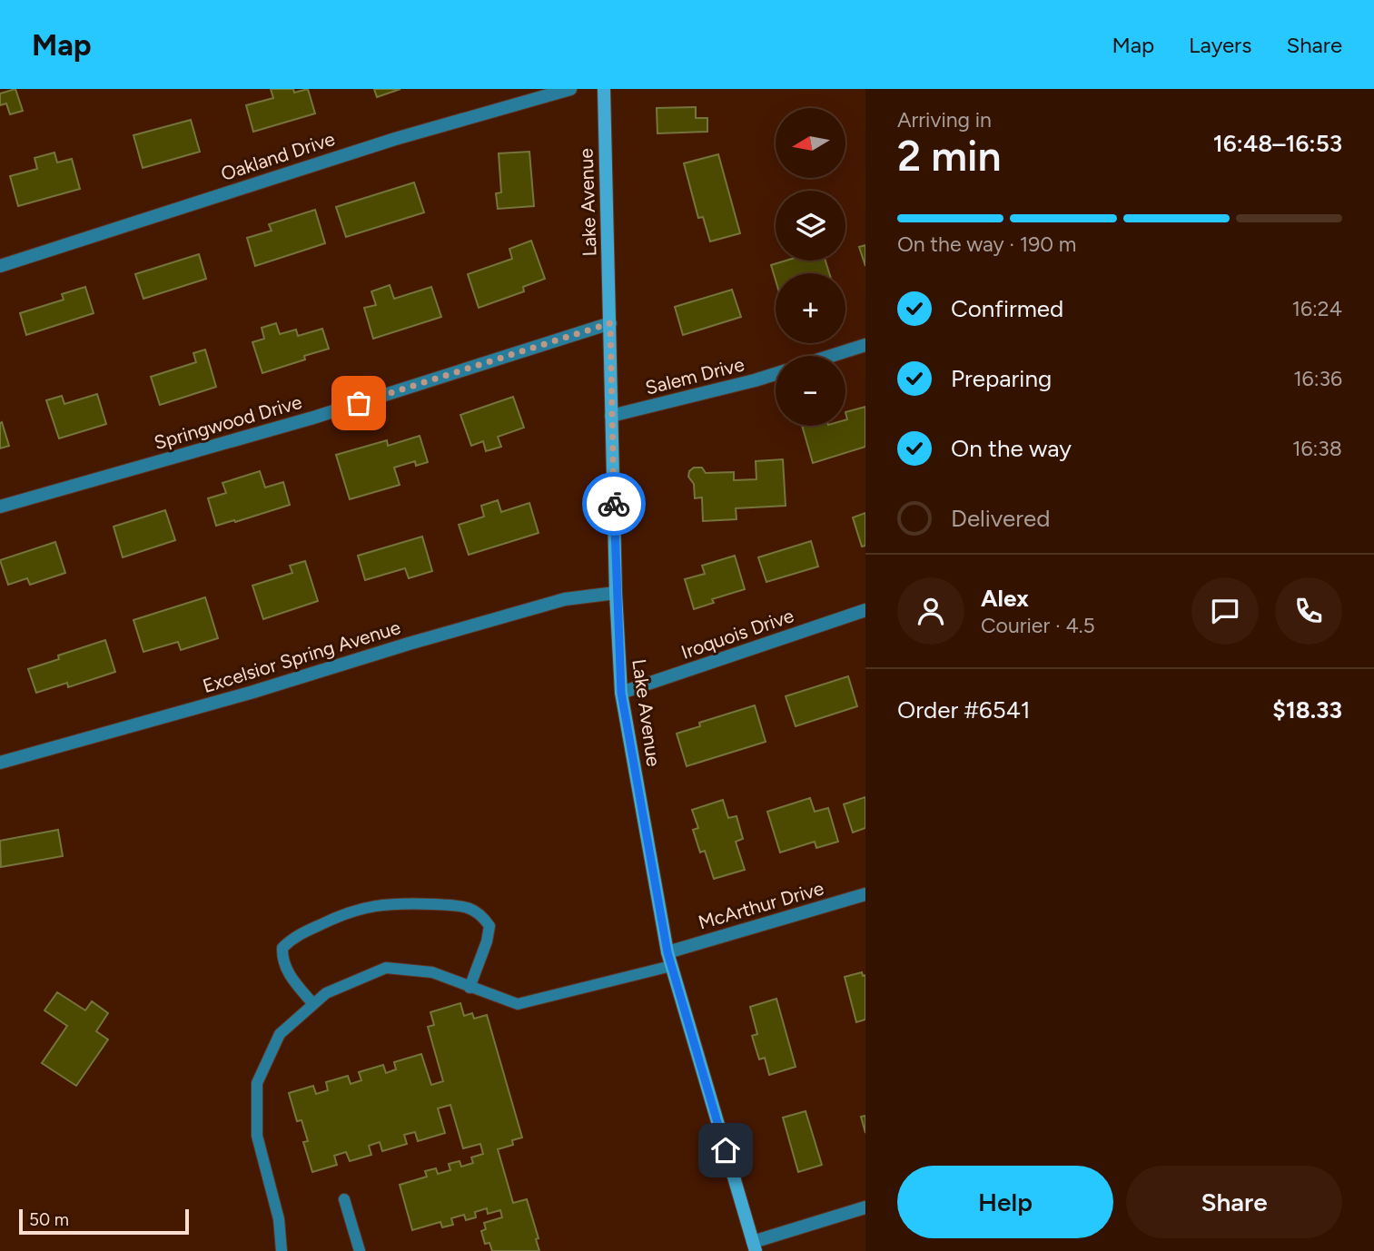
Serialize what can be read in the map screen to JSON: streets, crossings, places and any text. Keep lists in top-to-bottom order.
{
  "streets": {
    "main road": ["Lake Avenue"],
    "street": [
      "Oakland Drive",
      "Salem Drive",
      "Springwood Drive",
      "Iroquois Drive",
      "Excelsior Spring Avenue",
      "McArthur Drive"
    ]
  },
  "crossings": [
    ["Lake Avenue", "Salem Drive"],
    ["Lake Avenue", "Springwood Drive"],
    ["Lake Avenue", "Iroquois Drive"],
    ["Lake Avenue", "Excelsior Spring Avenue"],
    ["Lake Avenue", "McArthur Drive"]
  ],
  "scale_bar": "50 m",
  "north": "left",
  "page": {
    "header": "Map",
    "nav": ["Map", "Layers", "Share"],
    "heading": ["2 min", "Arriving in", "16:48–16:53"],
    "panel": [
      "Alex",
      "Courier · 4.5",
      "Order #6541",
      "$18.33"
    ],
    "map_buttons": ["+", "−"],
    "bar": "On the way · 190 m",
    "list": [
      ["Confirmed", "16:24"],
      ["Preparing", "16:36"],
      ["On the way", "16:38"],
      "Delivered"
    ],
    "buttons": ["Help", "Share"],
    "scale": "50 m"
  }
}
